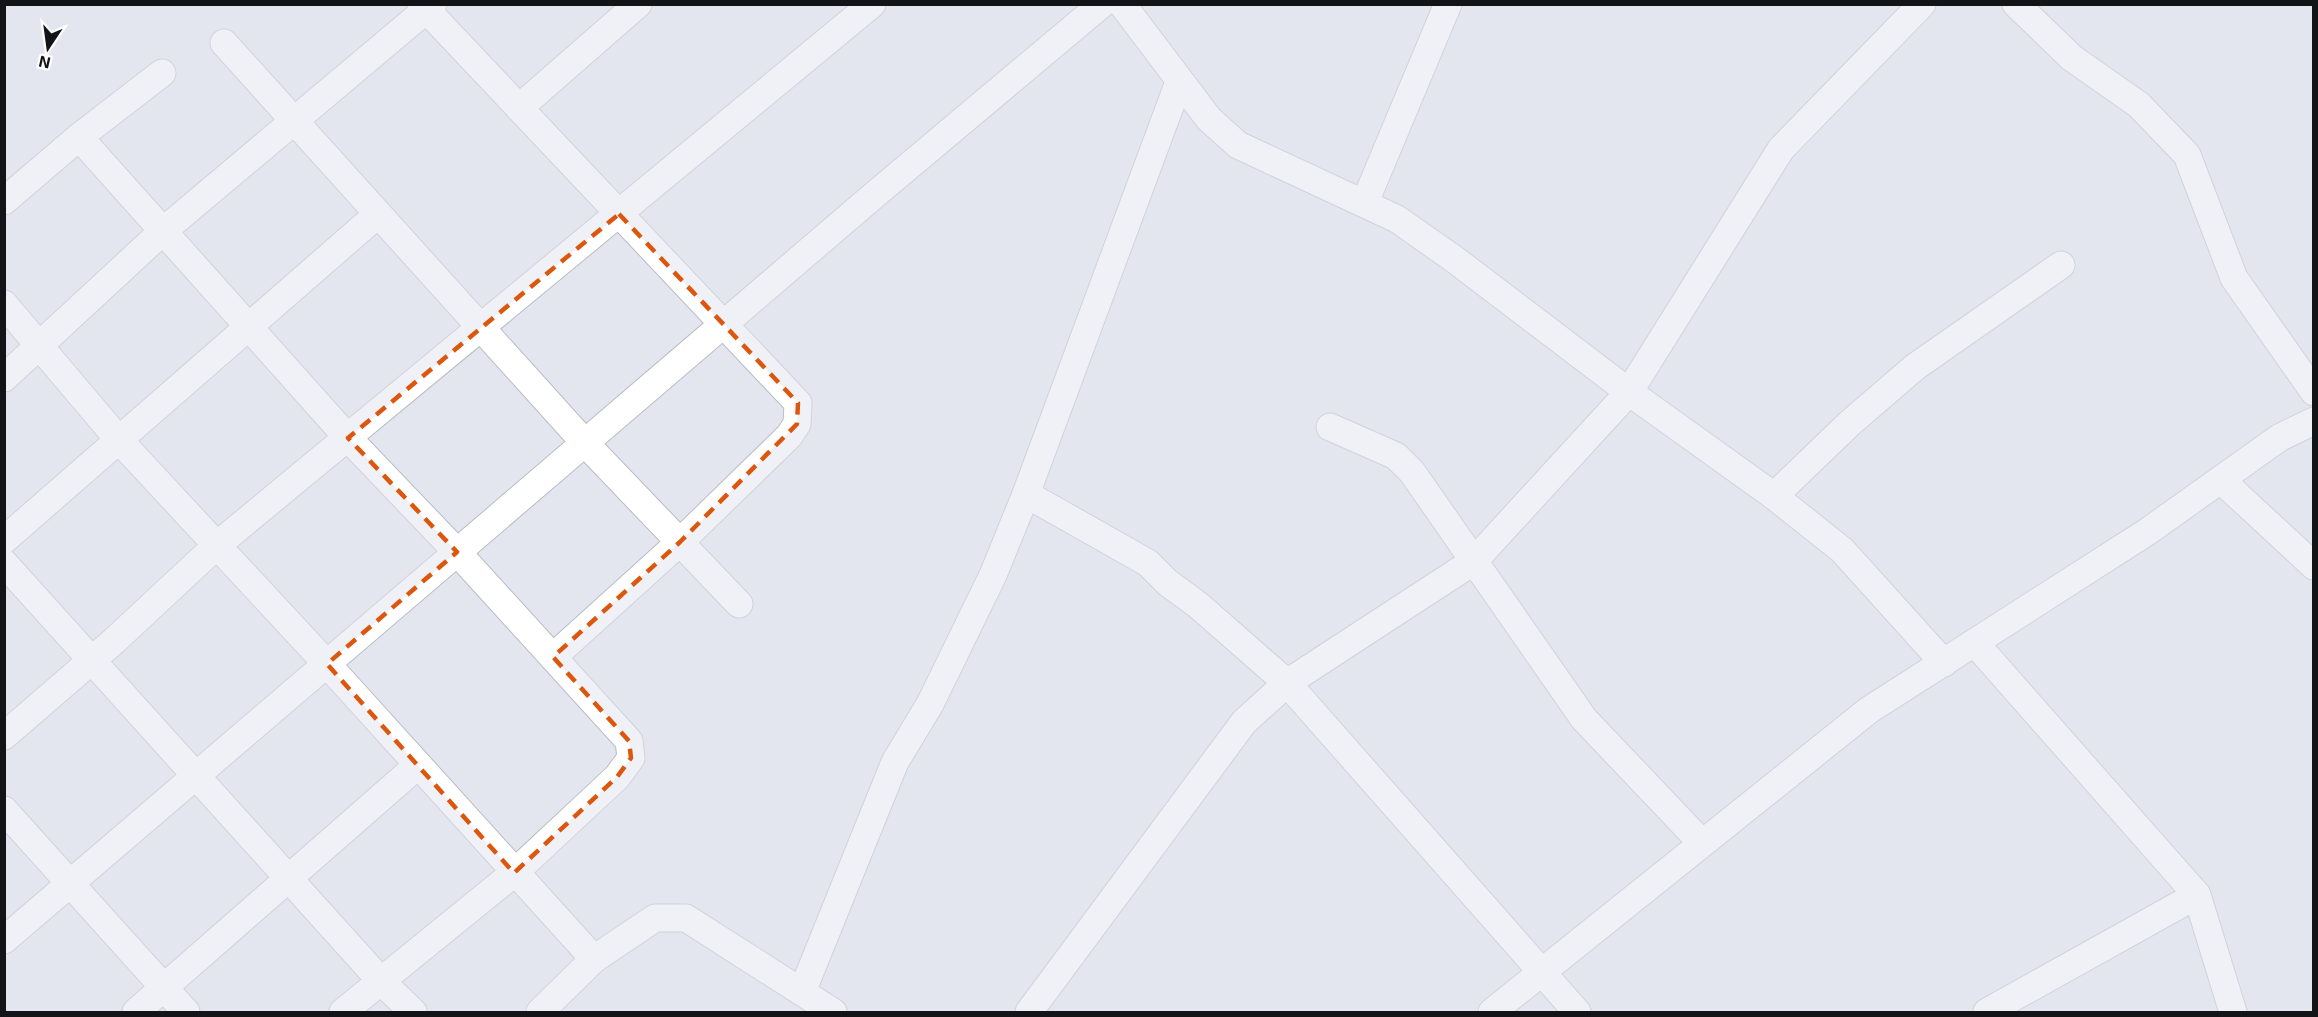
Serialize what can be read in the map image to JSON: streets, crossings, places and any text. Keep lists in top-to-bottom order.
{
  "north": "bottom"
}
